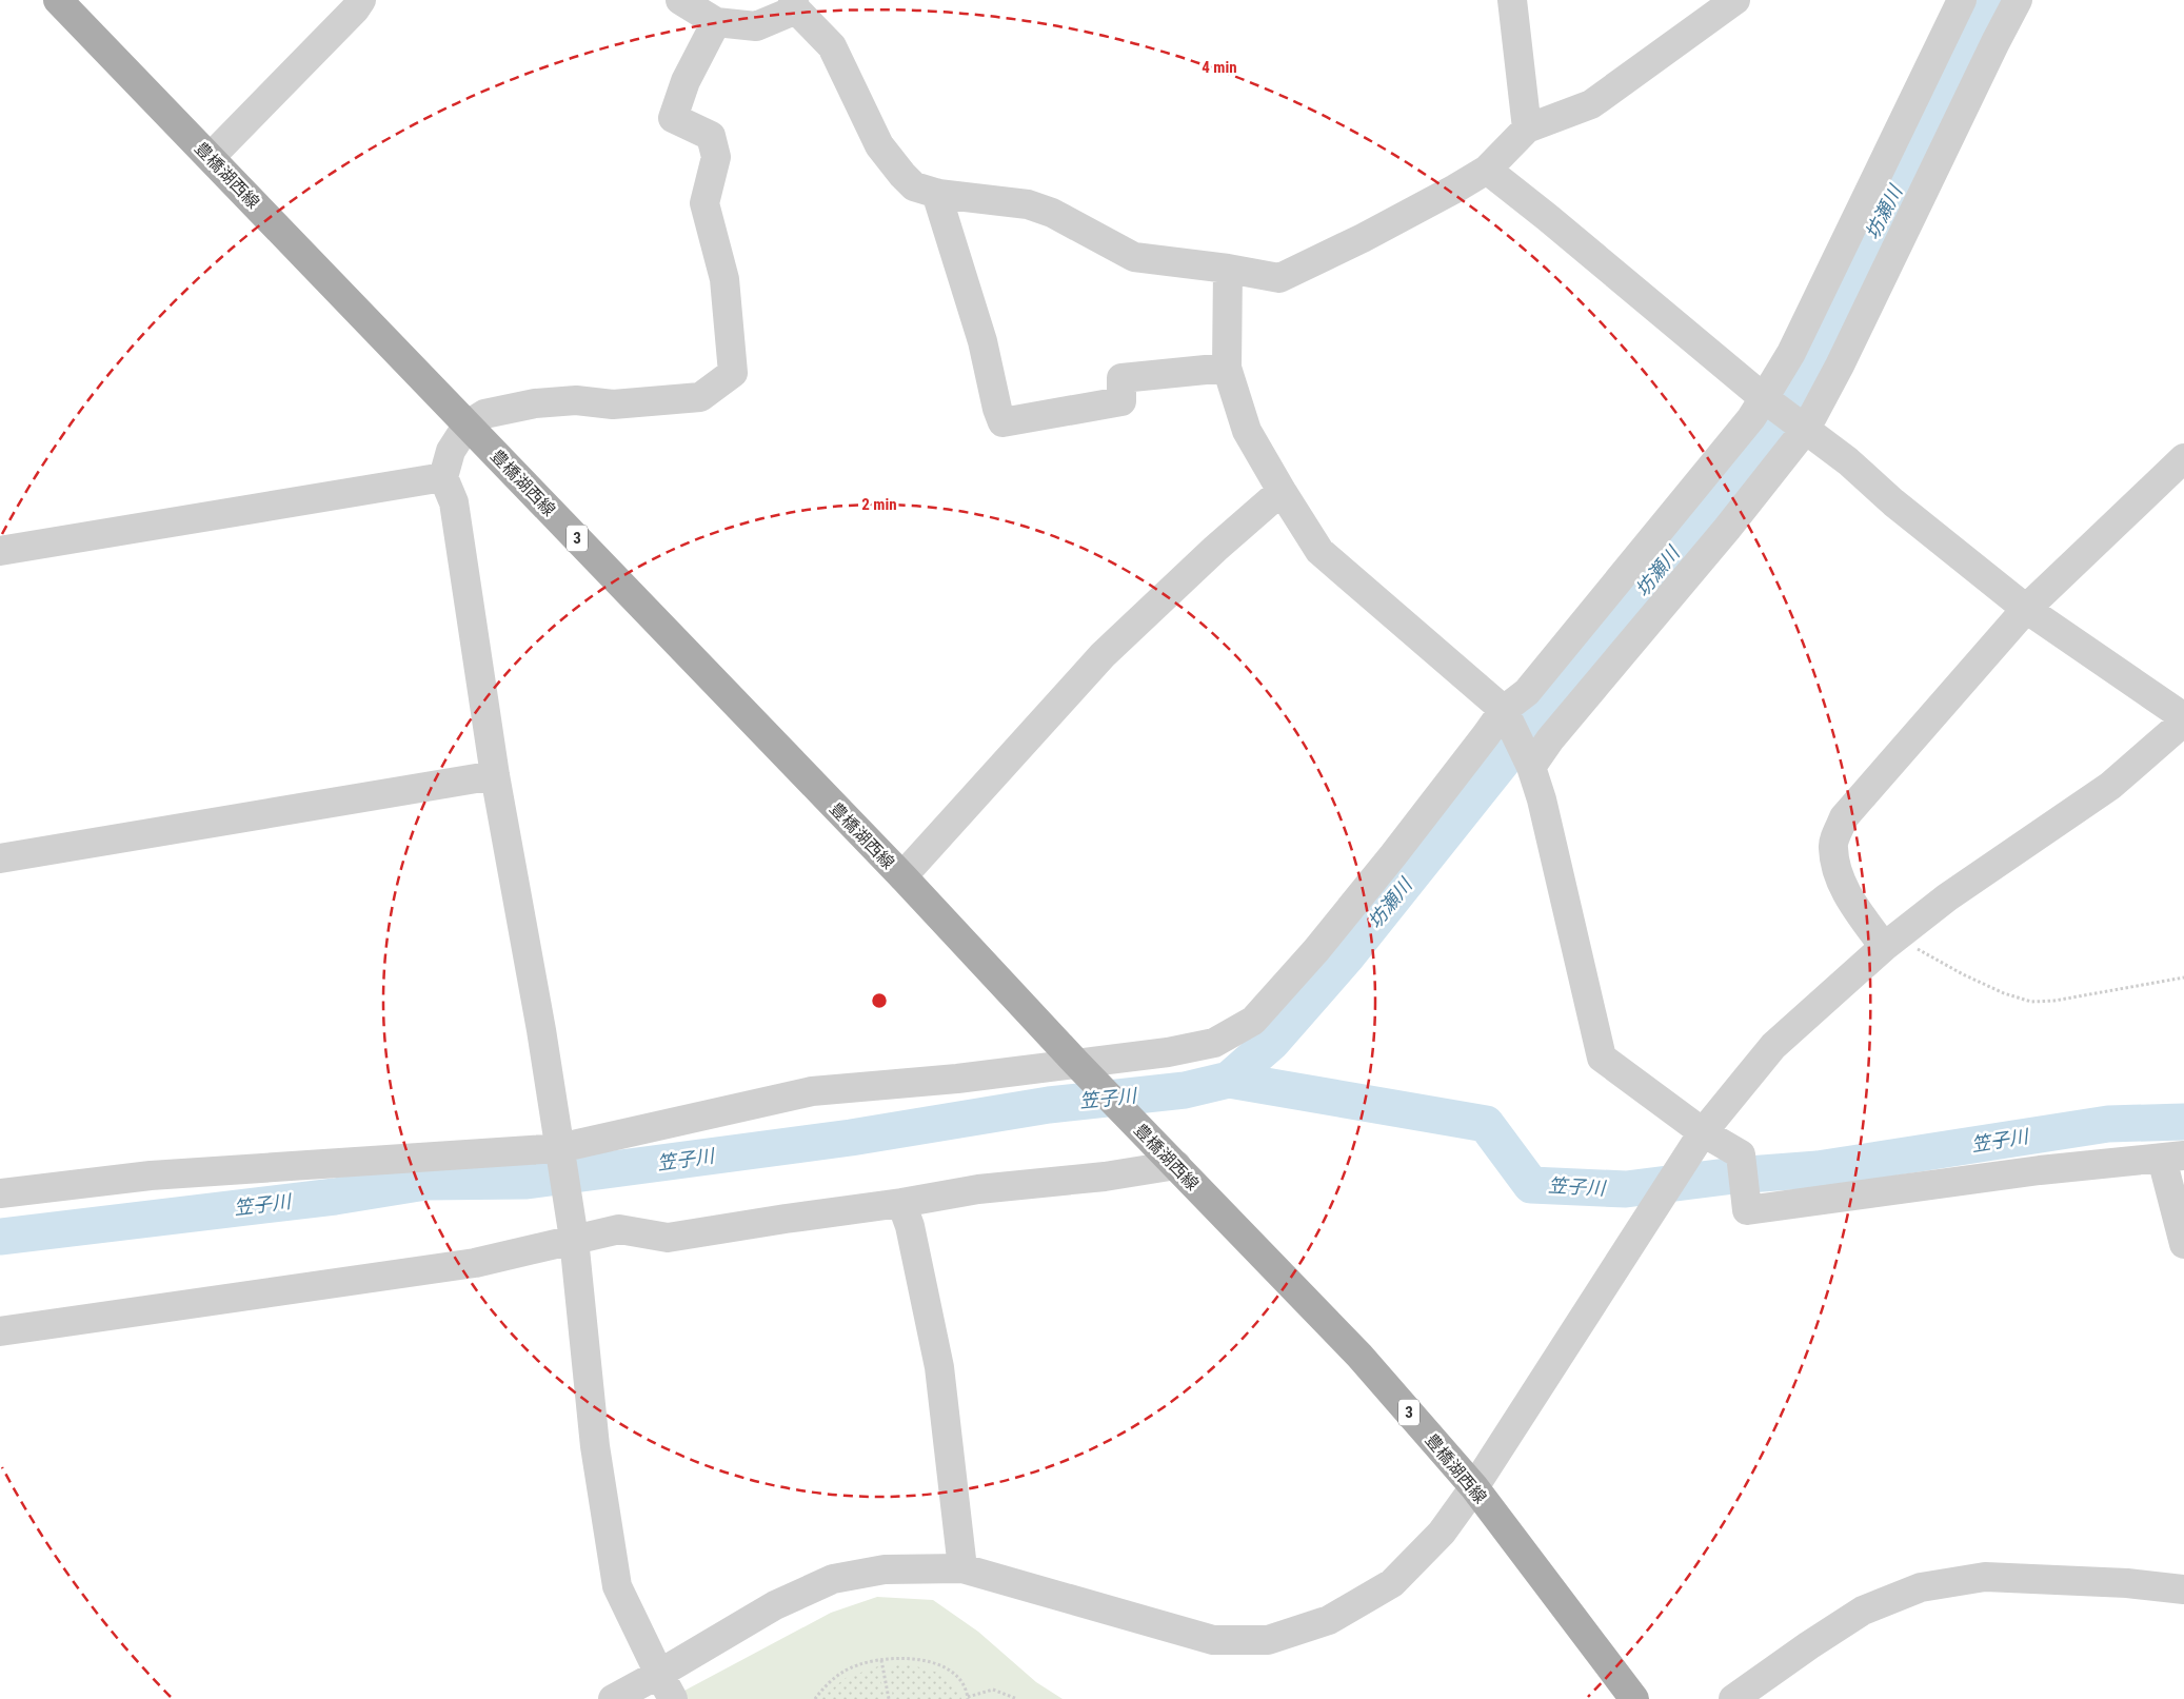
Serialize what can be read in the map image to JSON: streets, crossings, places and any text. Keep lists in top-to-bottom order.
{
  "streets": {
    "main road": ["豊橋湖西線", "3"]
  },
  "water": ["坊瀬川", "笠子川"],
  "rings": ["4 min", "2 min"]
}
